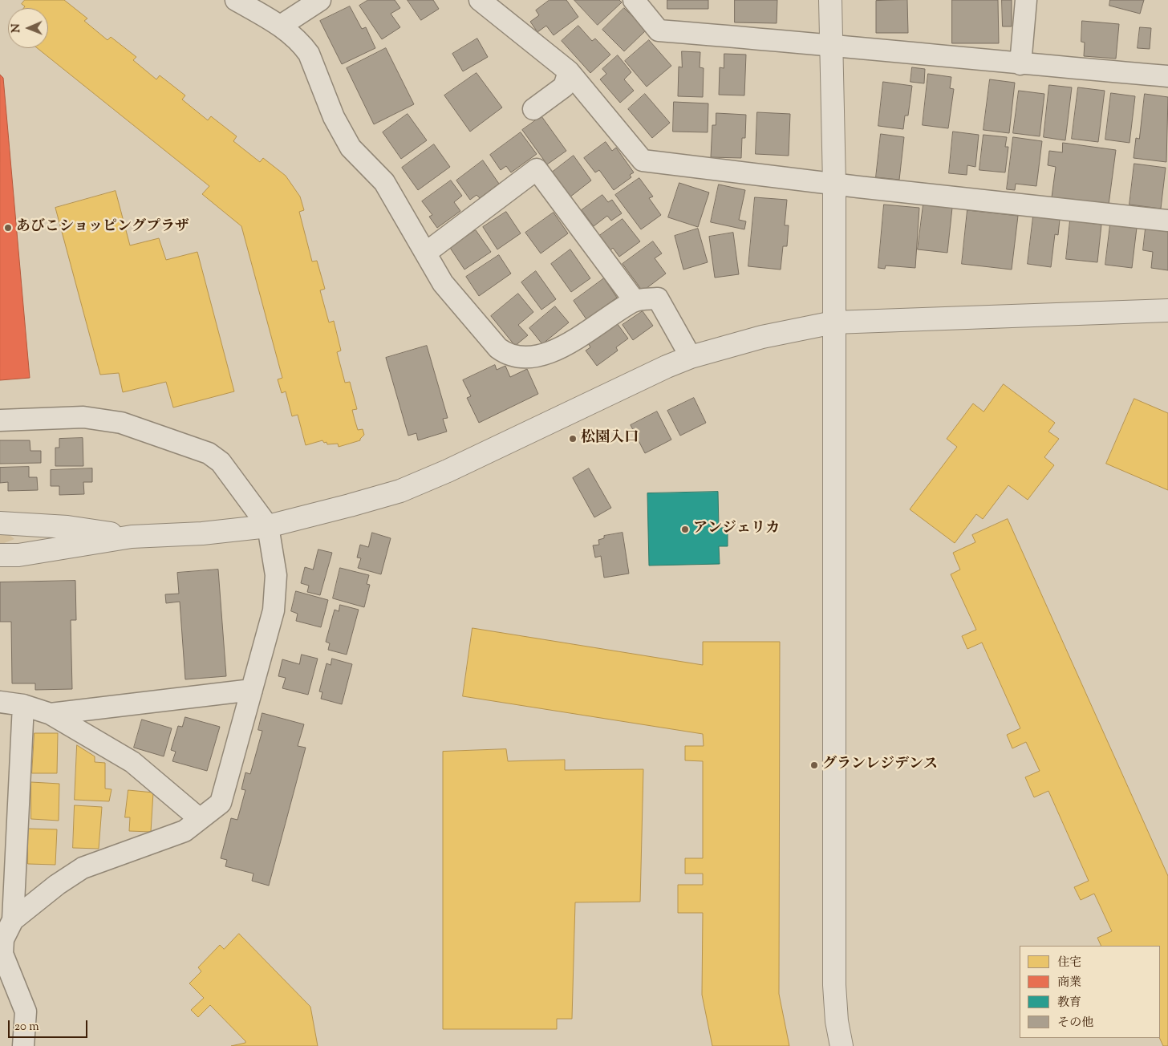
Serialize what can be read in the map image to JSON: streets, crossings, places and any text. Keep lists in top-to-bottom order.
{
  "places": [
    "あびこショッピングプラザ",
    "松園入口",
    "アンジェリカ",
    "グランレジデンス"
  ],
  "legend": [
    "住宅",
    "商業",
    "教育",
    "その他"
  ],
  "scale_bar": "20 m",
  "north": "left"
}
